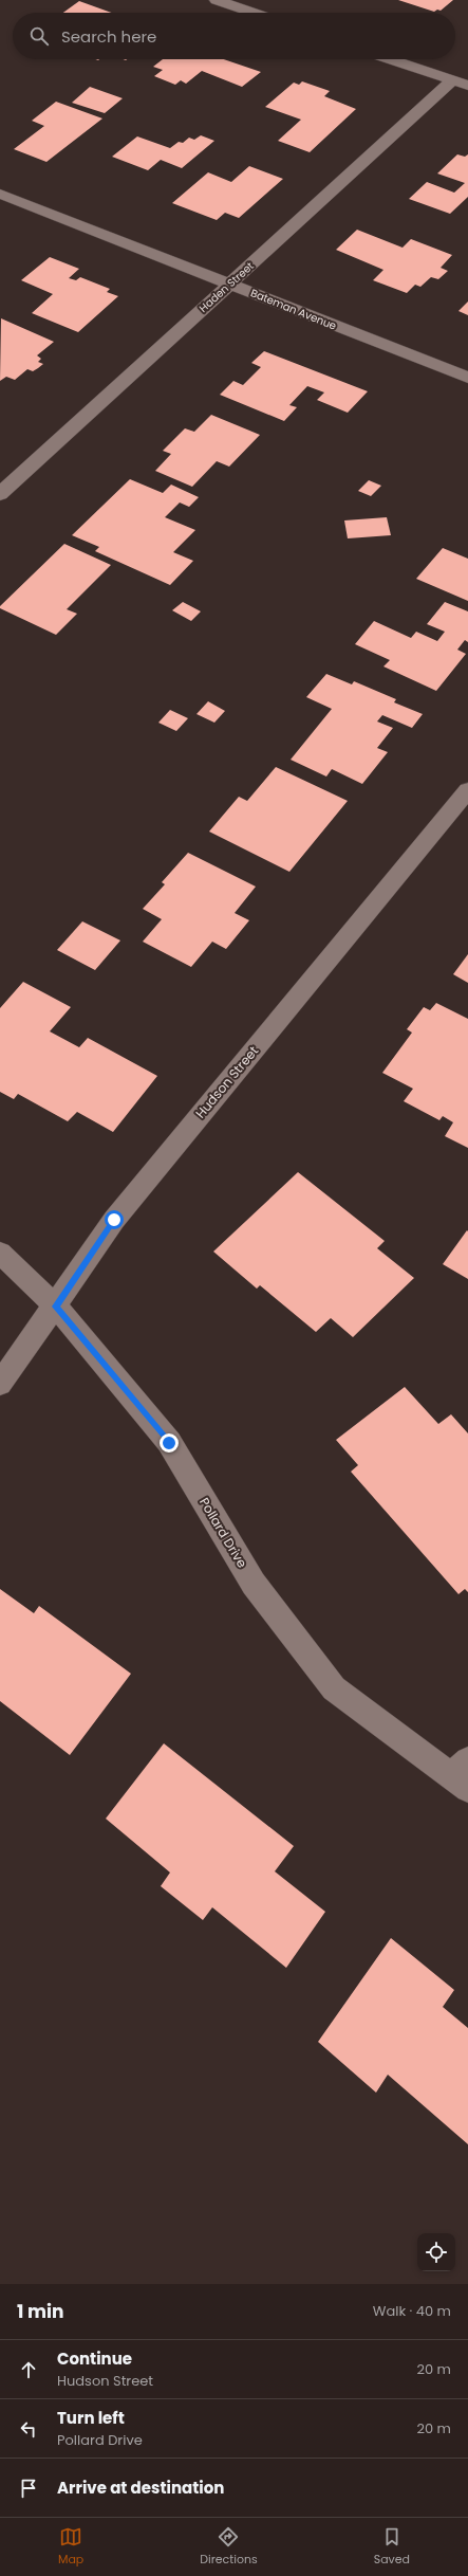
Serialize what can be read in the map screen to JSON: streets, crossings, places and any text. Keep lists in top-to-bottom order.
{
  "streets": {
    "street": [
      "Haden Street",
      "Bateman Avenue",
      "Hudson Street",
      "Pollard Drive"
    ]
  },
  "crossings": [
    ["Haden Street", "Bateman Avenue"],
    ["Hudson Street", "Pollard Drive"]
  ],
  "page": {
    "search": "Search here",
    "heading": ["1 min", "Walk · 40 m"],
    "list": [
      ["Continue", "Hudson Street", "20 m"],
      ["Turn left", "Pollard Drive", "20 m"],
      "Arrive at destination"
    ],
    "nav": ["Map", "Directions", "Saved"]
  }
}
